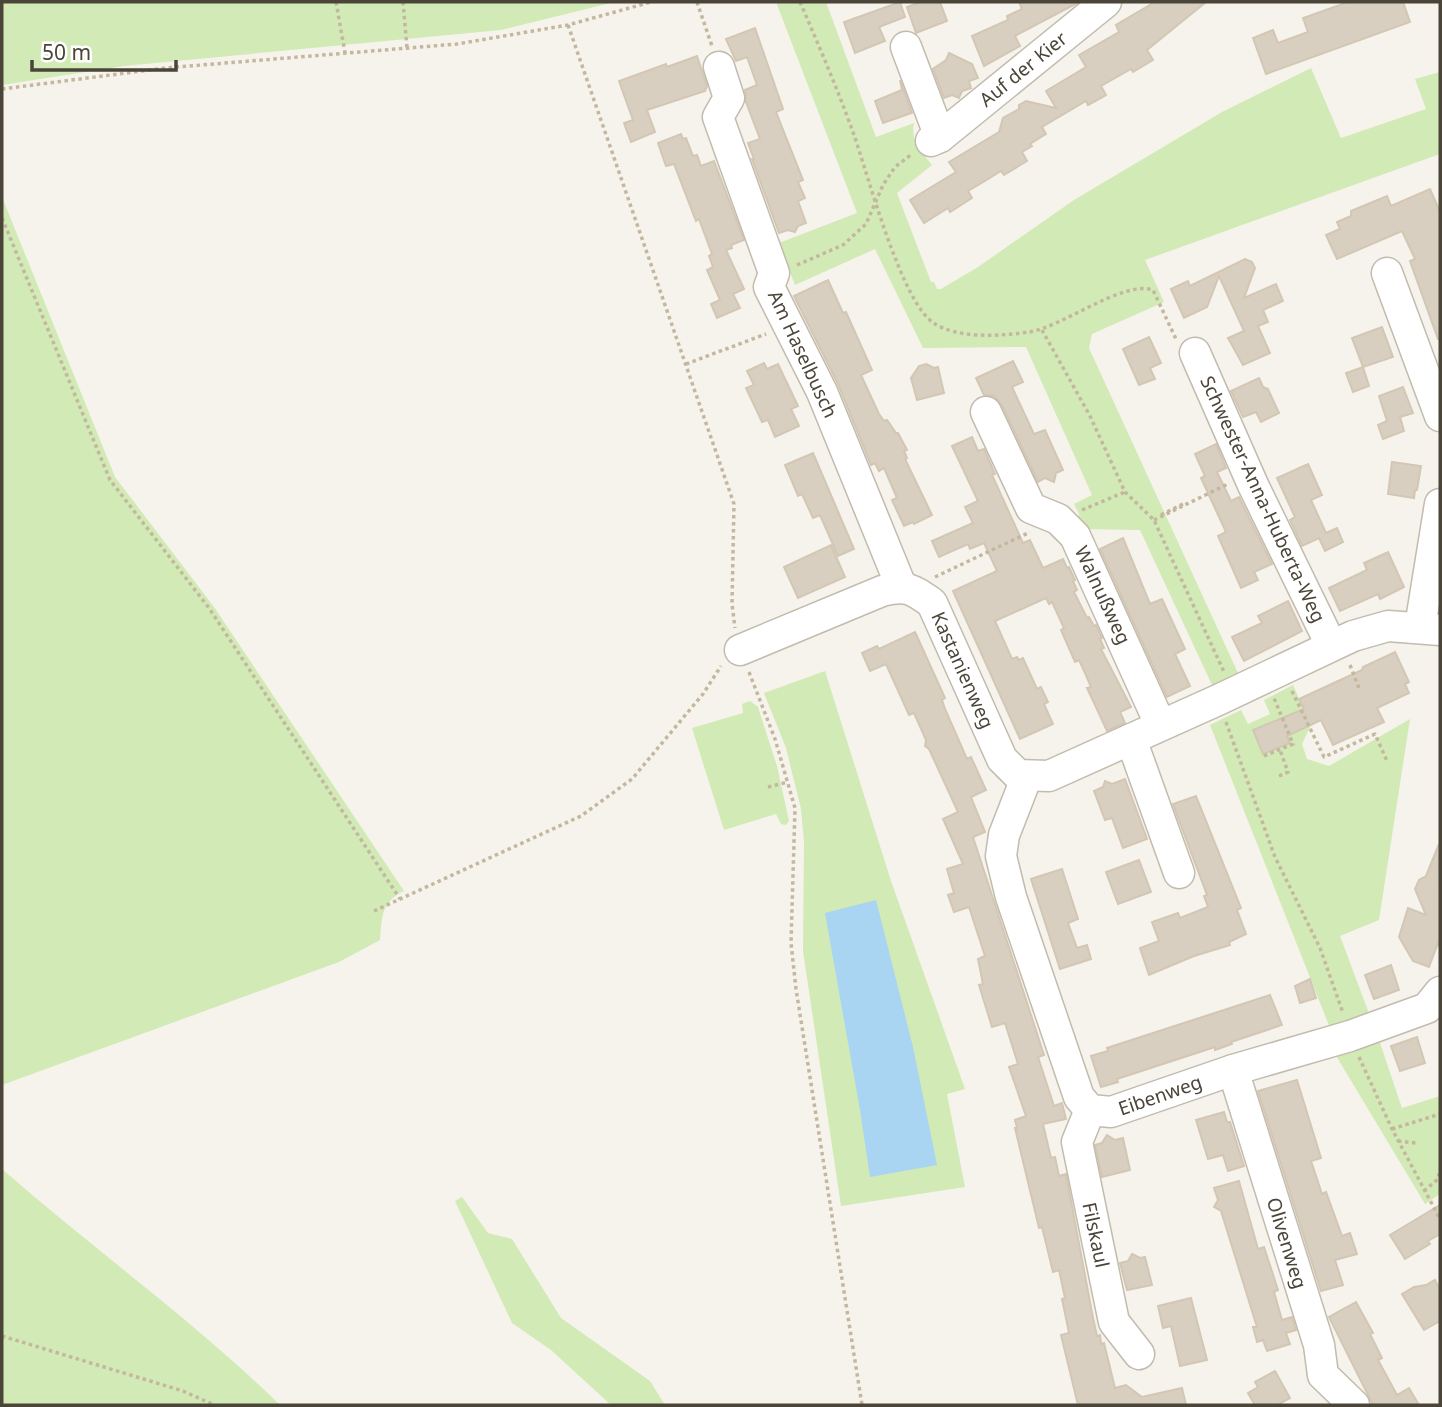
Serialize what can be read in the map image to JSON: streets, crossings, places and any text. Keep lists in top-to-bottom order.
{
  "streets": {
    "street": [
      "Auf der Kier",
      "Am Haselbusch",
      "Schwester-Anna-Huberta-Weg",
      "Walnußweg",
      "Kastanienweg",
      "Eibenweg",
      "Filskaul",
      "Olivenweg"
    ]
  },
  "crossings": [
    ["Am Haselbusch", "Kastanienweg"],
    ["Kastanienweg", "Eibenweg"],
    ["Eibenweg", "Filskaul"],
    ["Eibenweg", "Olivenweg"]
  ],
  "scale_bar": "50 m"
}
